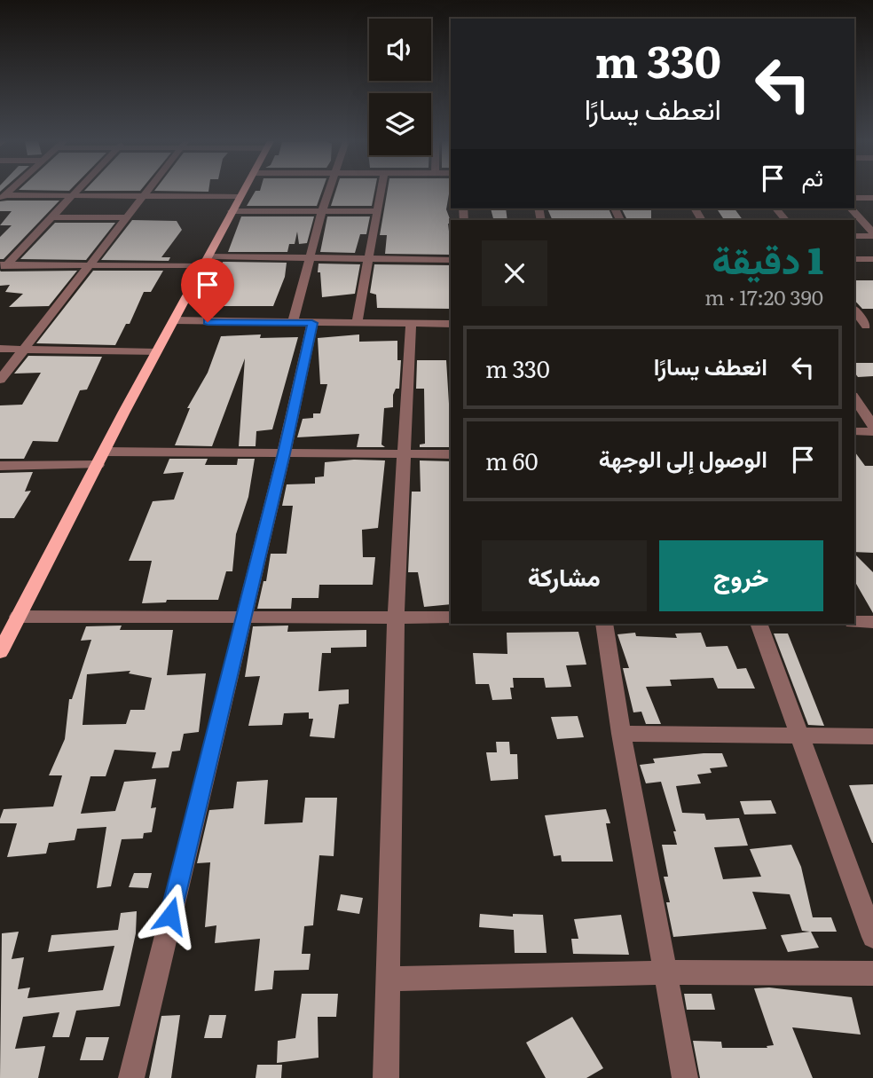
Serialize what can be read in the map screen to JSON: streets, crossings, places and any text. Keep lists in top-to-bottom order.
{
  "page": {
    "turn": ["330 m", "انعطف يسارًا"],
    "then": "ثم",
    "heading": ["1 دقيقة", "390 m · 17:20"],
    "list": [
      {
        "name": "انعطف يسارًا",
        "value": "330 m"
      },
      {
        "name": "الوصول إلى الوجهة",
        "value": "60 m"
      }
    ],
    "buttons": ["خروج", "مشاركة"]
  }
}
